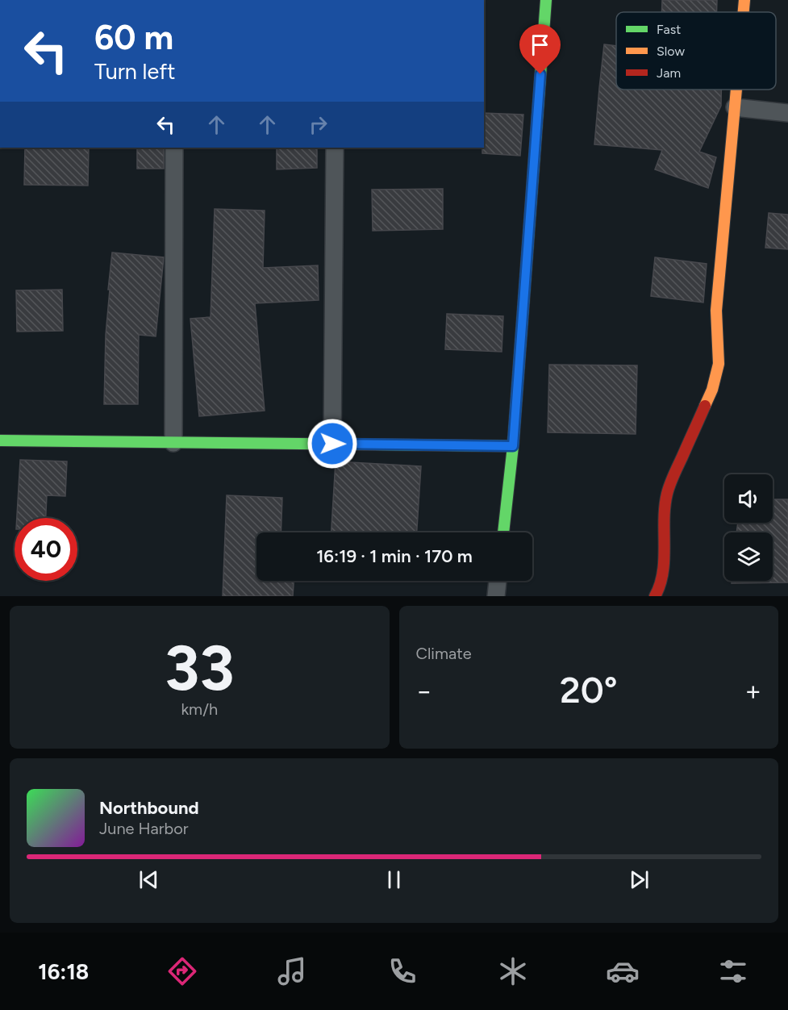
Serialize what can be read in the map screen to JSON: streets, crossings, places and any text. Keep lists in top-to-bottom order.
{
  "legend": ["Fast", "Slow", "Jam"],
  "page": {
    "turn": ["60 m", "Turn left"],
    "limit": "40",
    "trip": "16:19 · 1 min · 170 m",
    "tile": [
      ["33", "km/h"],
      "Climate"
    ],
    "heat": ["−", "20°", "+"],
    "song": ["Northbound", "June Harbor"],
    "tabs": "16:18"
  }
}
